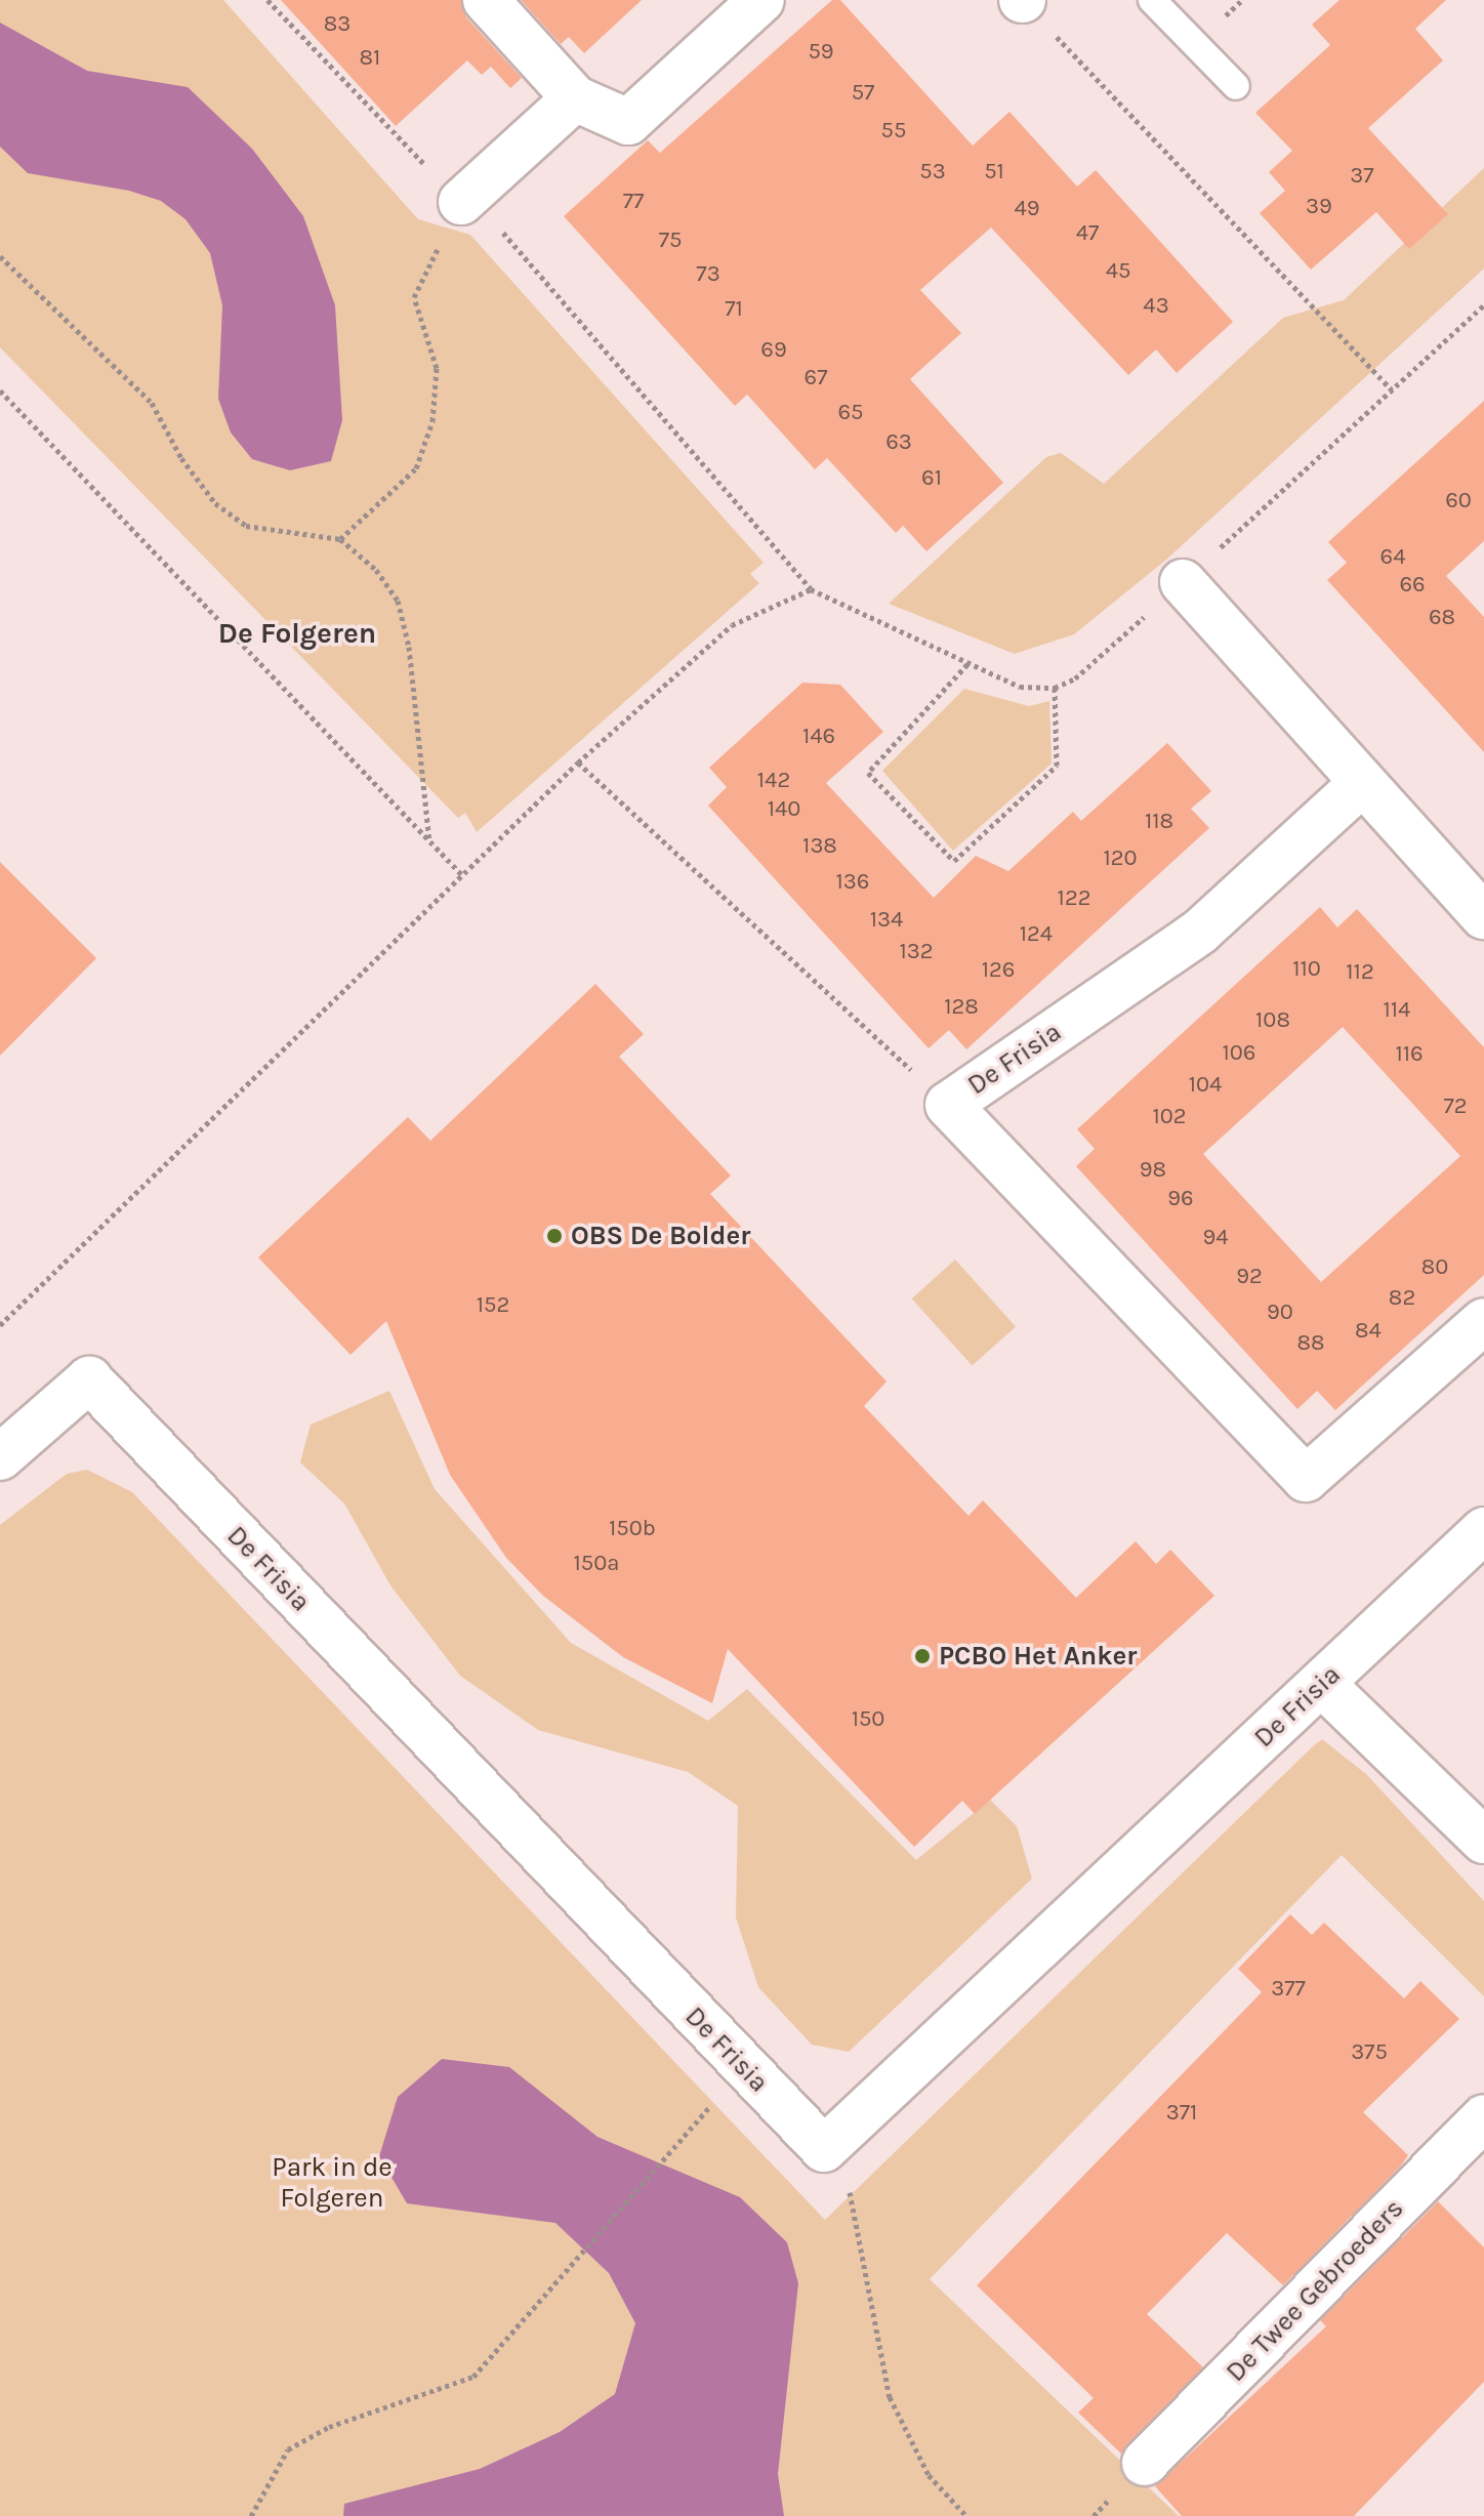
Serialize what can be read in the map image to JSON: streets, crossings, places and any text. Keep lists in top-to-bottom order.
{
  "streets": {
    "street": ["De Frisia", "De Twee Gebroeders"]
  },
  "districts": ["De Folgeren"],
  "parks": ["Park in de Folgeren"],
  "places": ["OBS De Bolder", "PCBO Het Anker"],
  "house_numbers": [
    "83",
    "59",
    "81",
    "57",
    "55",
    "53",
    "51",
    "37",
    "77",
    "39",
    "49",
    "47",
    "75",
    "45",
    "73",
    "43",
    "71",
    "69",
    "67",
    "65",
    "63",
    "61",
    "60",
    "64",
    "66",
    "68",
    "146",
    "142",
    "140",
    "118",
    "138",
    "120",
    "136",
    "122",
    "134",
    "124",
    "132",
    "110",
    "126",
    "112",
    "128",
    "114",
    "108",
    "106",
    "116",
    "104",
    "72",
    "102",
    "98",
    "96",
    "94",
    "80",
    "92",
    "82",
    "152",
    "90",
    "84",
    "88",
    "150b",
    "150a",
    "150",
    "377",
    "375",
    "371"
  ]
}
